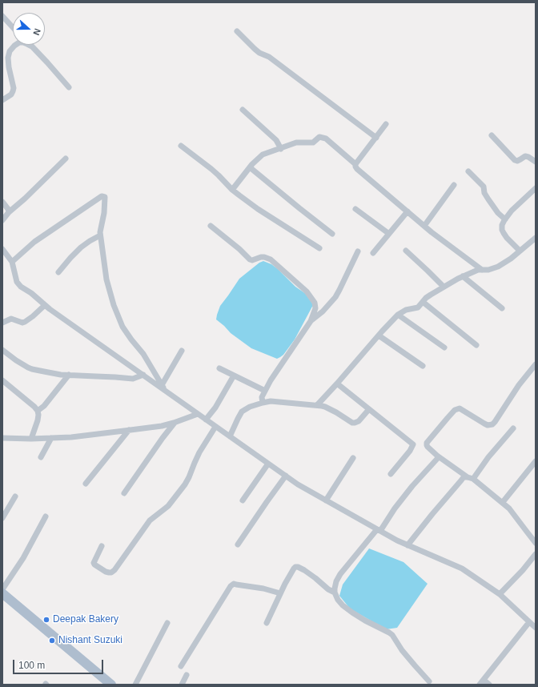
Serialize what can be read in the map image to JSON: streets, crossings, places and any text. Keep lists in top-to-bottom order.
{
  "places": ["Deepak Bakery", "Nishant Suzuki"],
  "scale_bar": "100 m",
  "north": "right"
}
